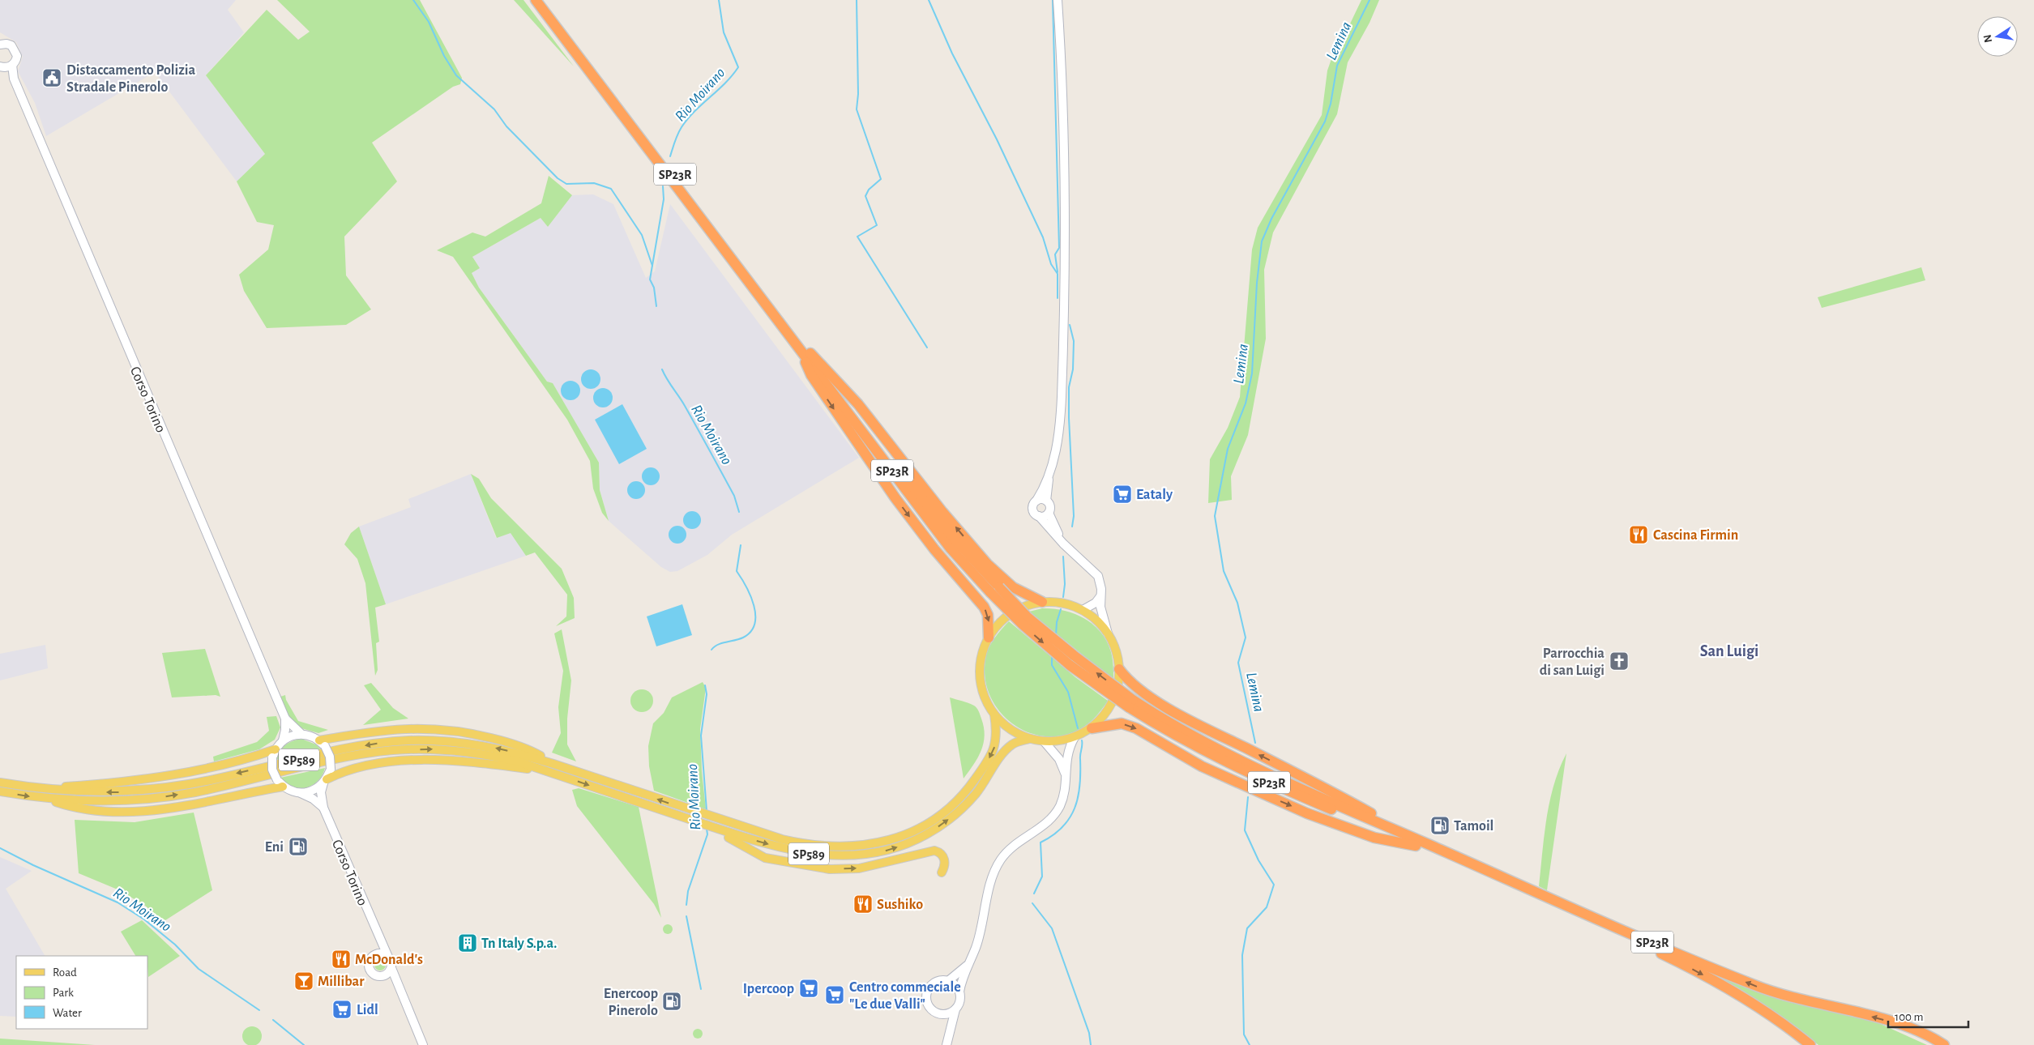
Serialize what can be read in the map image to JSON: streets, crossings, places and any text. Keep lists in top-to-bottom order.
{
  "streets": {
    "highway": ["SP23R"],
    "main road": ["Corso Torino", "SP589"]
  },
  "districts": ["San Luigi"],
  "water": ["Lemina", "Rio Moirano"],
  "places": {
    "public building": ["Distaccamento Polizia Stradale Pinerolo"],
    "supermarket": [
      "Eataly",
      "Ipercoop",
      "Centro commeciale \"Le due Valli\"",
      "Lidl"
    ],
    "restaurant": ["Cascina Firmin", "Sushiko", "McDonald's"],
    "church": ["Parrocchia di san Luigi"],
    "fuel station": ["Tamoil", "Eni", "Enercoop Pinerolo"],
    "building": ["Tn Italy S.p.a."],
    "bar": ["Millibar"]
  },
  "legend": ["Road", "Park", "Water"],
  "scale_bar": "100 m",
  "north": "left"
}
